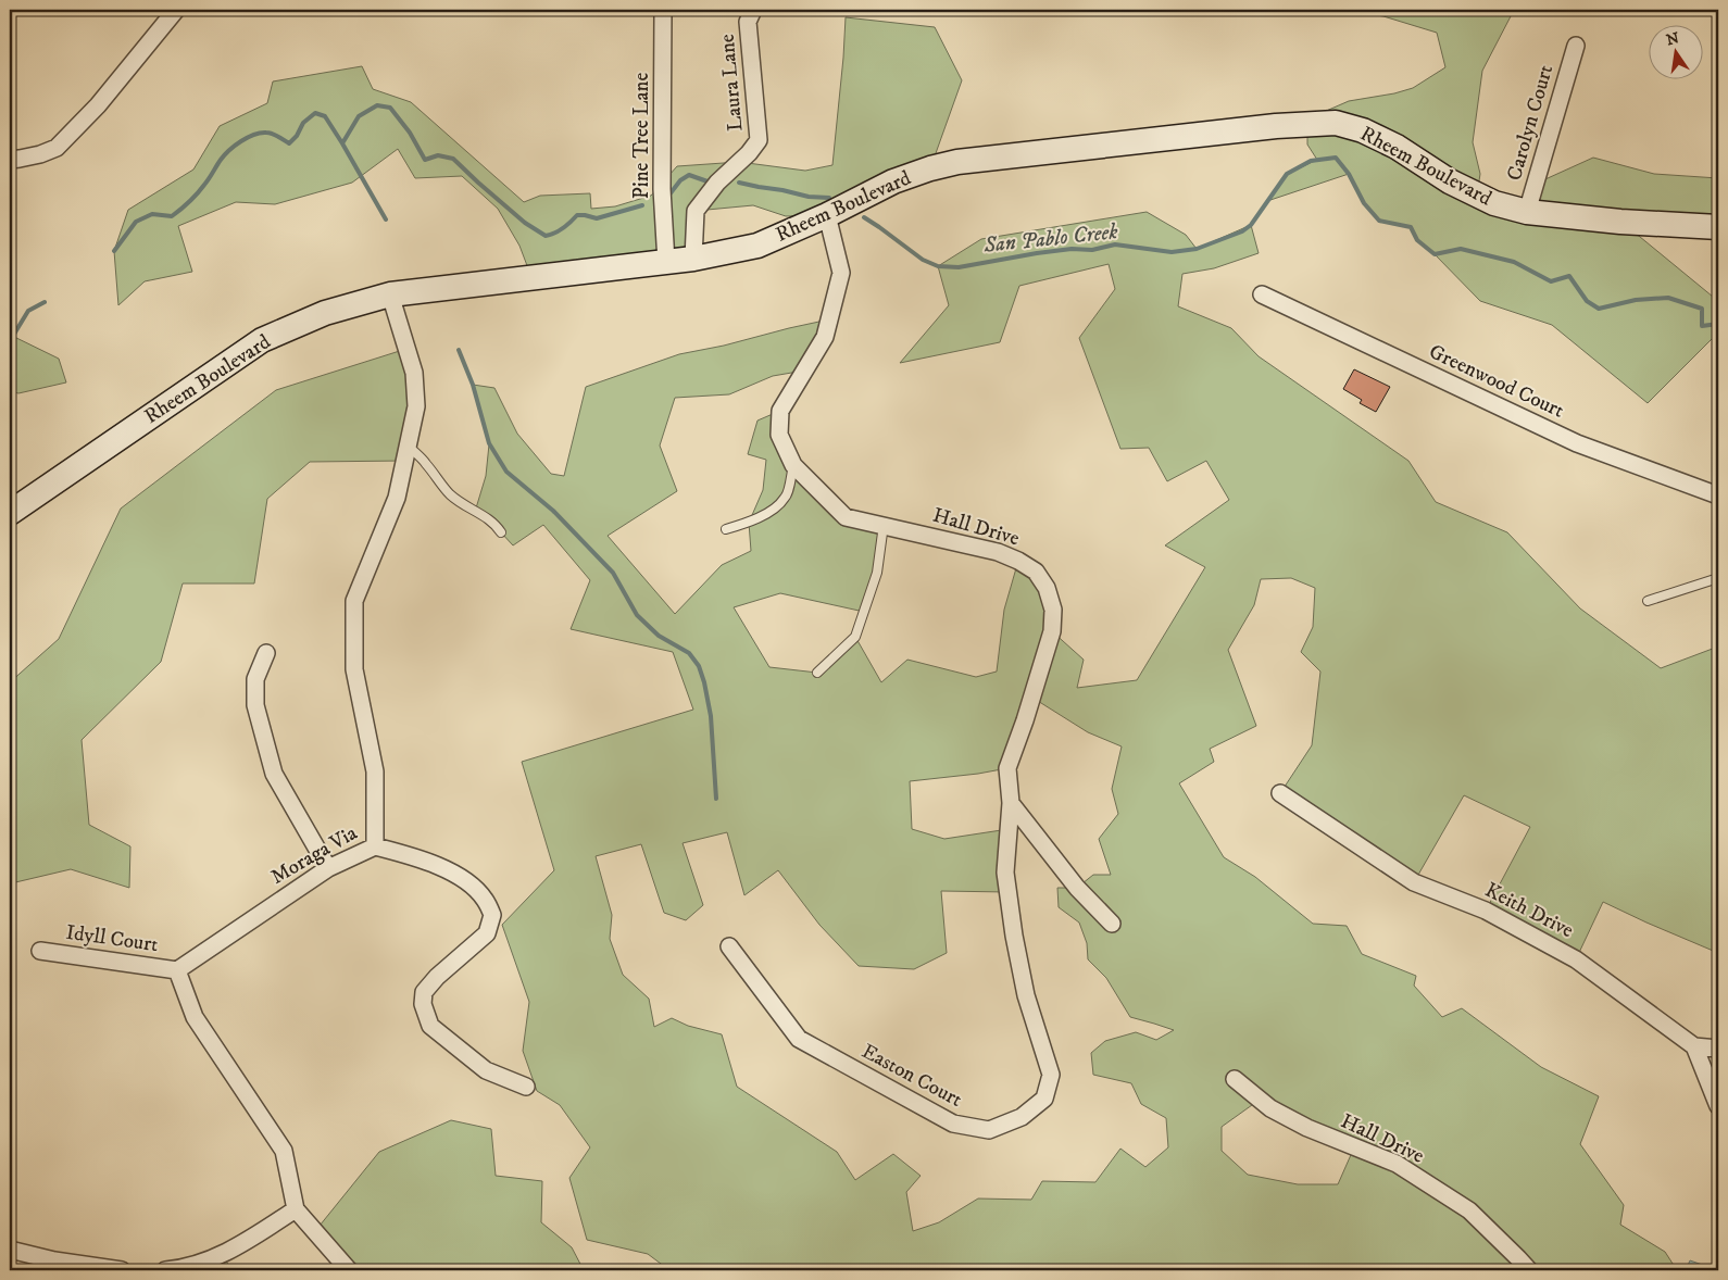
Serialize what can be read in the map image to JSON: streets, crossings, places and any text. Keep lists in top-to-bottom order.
{
  "streets": {
    "street": [
      "Laura Lane",
      "Carolyn Court",
      "Pine Tree Lane",
      "Rheem Boulevard",
      "Greenwood Court",
      "Hall Drive",
      "Moraga Via",
      "Keith Drive",
      "Idyll Court",
      "Easton Court"
    ]
  },
  "crossings": [
    ["Laura Lane", "Rheem Boulevard"],
    ["Carolyn Court", "Rheem Boulevard"],
    ["Pine Tree Lane", "Rheem Boulevard"],
    ["Rheem Boulevard", "Hall Drive"],
    ["Rheem Boulevard", "Moraga Via"],
    ["Hall Drive", "Easton Court"],
    ["Moraga Via", "Idyll Court"]
  ],
  "water": ["San Pablo Creek"],
  "north": "top"
}
